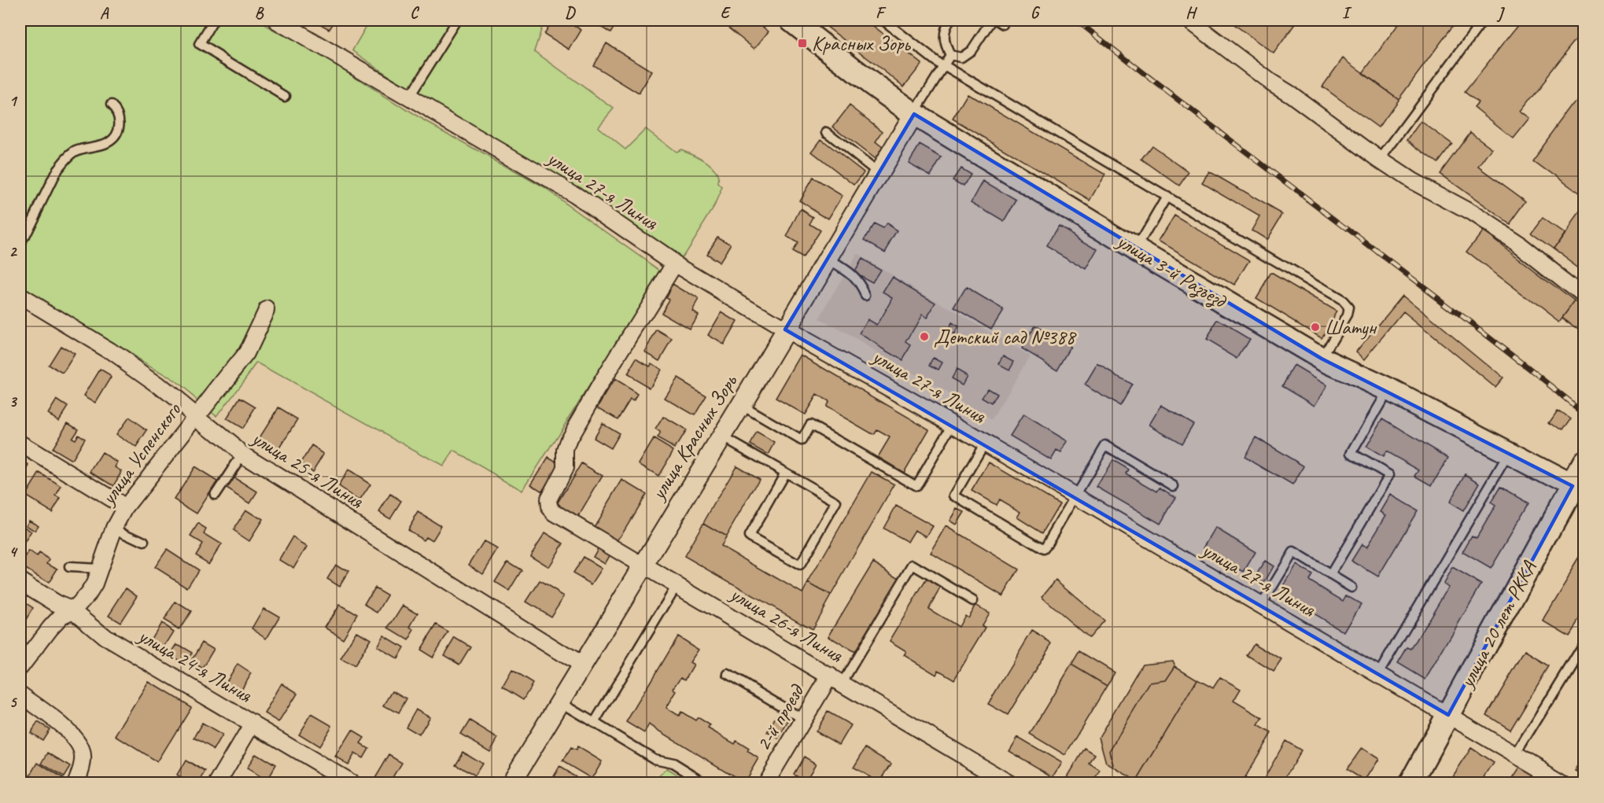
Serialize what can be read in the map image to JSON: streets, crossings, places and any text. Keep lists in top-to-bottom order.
{
  "streets": {
    "main road": ["улица 3-й Разъезд", "улица 20 лет РККА"],
    "street": [
      "улица 27-я Линия",
      "улица Красных Зорь",
      "улица Успенского",
      "улица 25-я Линия",
      "улица 26-я Линия",
      "улица 24-я Линия",
      "2-й проезд"
    ]
  },
  "crossings": [
    ["улица 27-я Линия", "улица Красных Зорь"],
    ["улица 27-я Линия", "улица 26-я Линия"],
    ["улица 27-я Линия", "улица 20 лет РККА"],
    ["улица 3-й Разъезд", "улица Красных Зорь"],
    ["улица 3-й Разъезд", "улица 20 лет РККА"],
    ["улица Красных Зорь", "улица 25-я Линия"],
    ["улица Красных Зорь", "улица 26-я Линия"],
    ["улица Успенского", "улица 25-я Линия"],
    ["улица Успенского", "улица 24-я Линия"],
    ["улица 26-я Линия", "2-й проезд"]
  ],
  "places": {
    "transit": ["Красных Зорь"],
    "other": ["Шатун", "Детский сад №388"]
  },
  "grid": {
    "columns": [
      "A",
      "B",
      "C",
      "D",
      "E",
      "F",
      "G",
      "H",
      "I",
      "J"
    ],
    "rows": [
      "1",
      "2",
      "3",
      "4",
      "5"
    ]
  }
}
